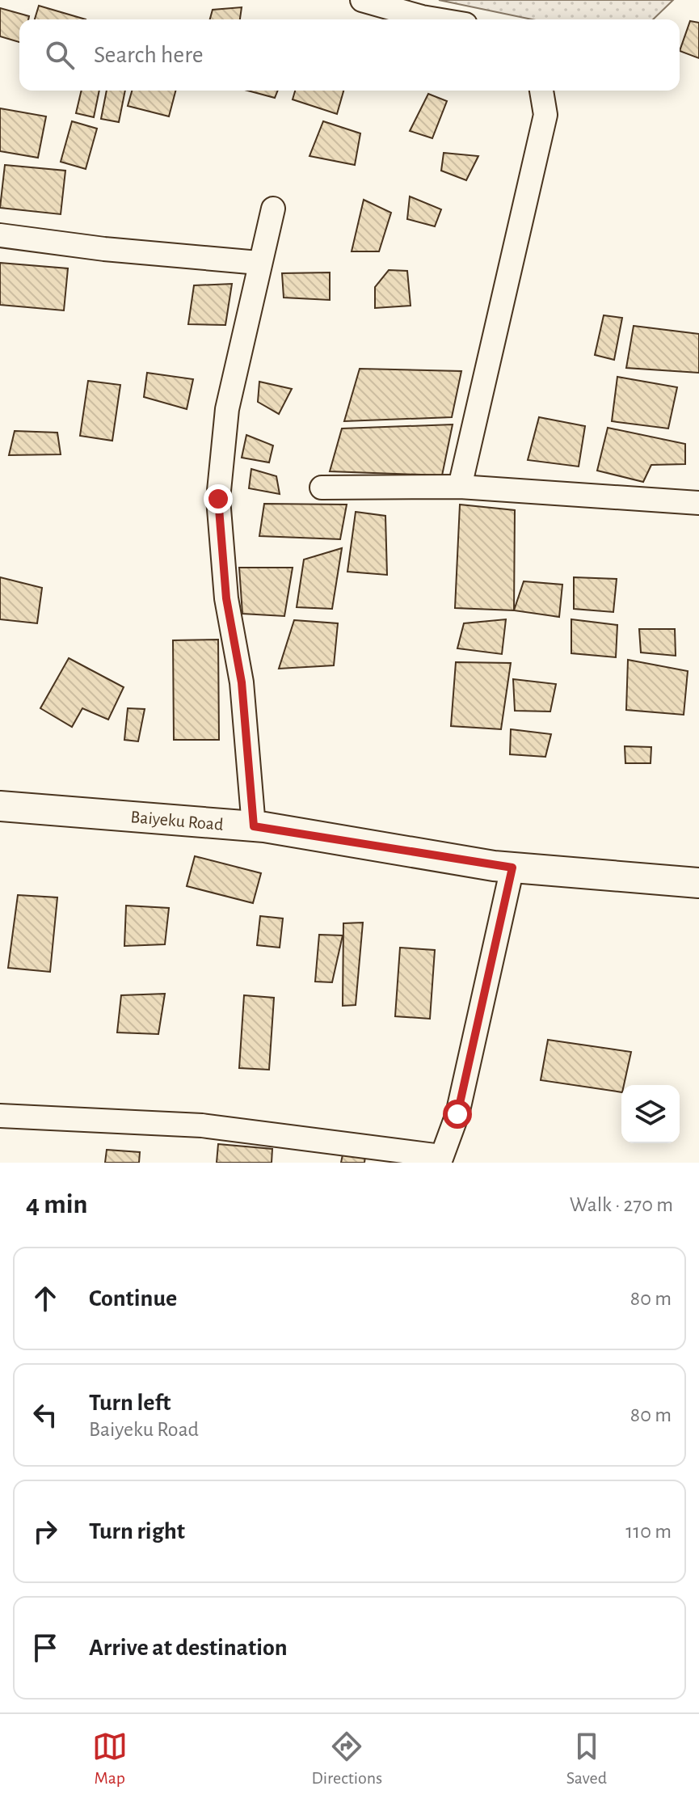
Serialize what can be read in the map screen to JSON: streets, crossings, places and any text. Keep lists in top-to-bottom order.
{
  "streets": {
    "main road": ["Baiyeku Road"]
  },
  "page": {
    "search": "Search here",
    "heading": ["4 min", "Walk · 270 m"],
    "list": [
      ["Continue", "80 m"],
      ["Turn left", "Baiyeku Road", "80 m"],
      ["Turn right", "110 m"],
      "Arrive at destination"
    ],
    "nav": ["Map", "Directions", "Saved"]
  }
}
